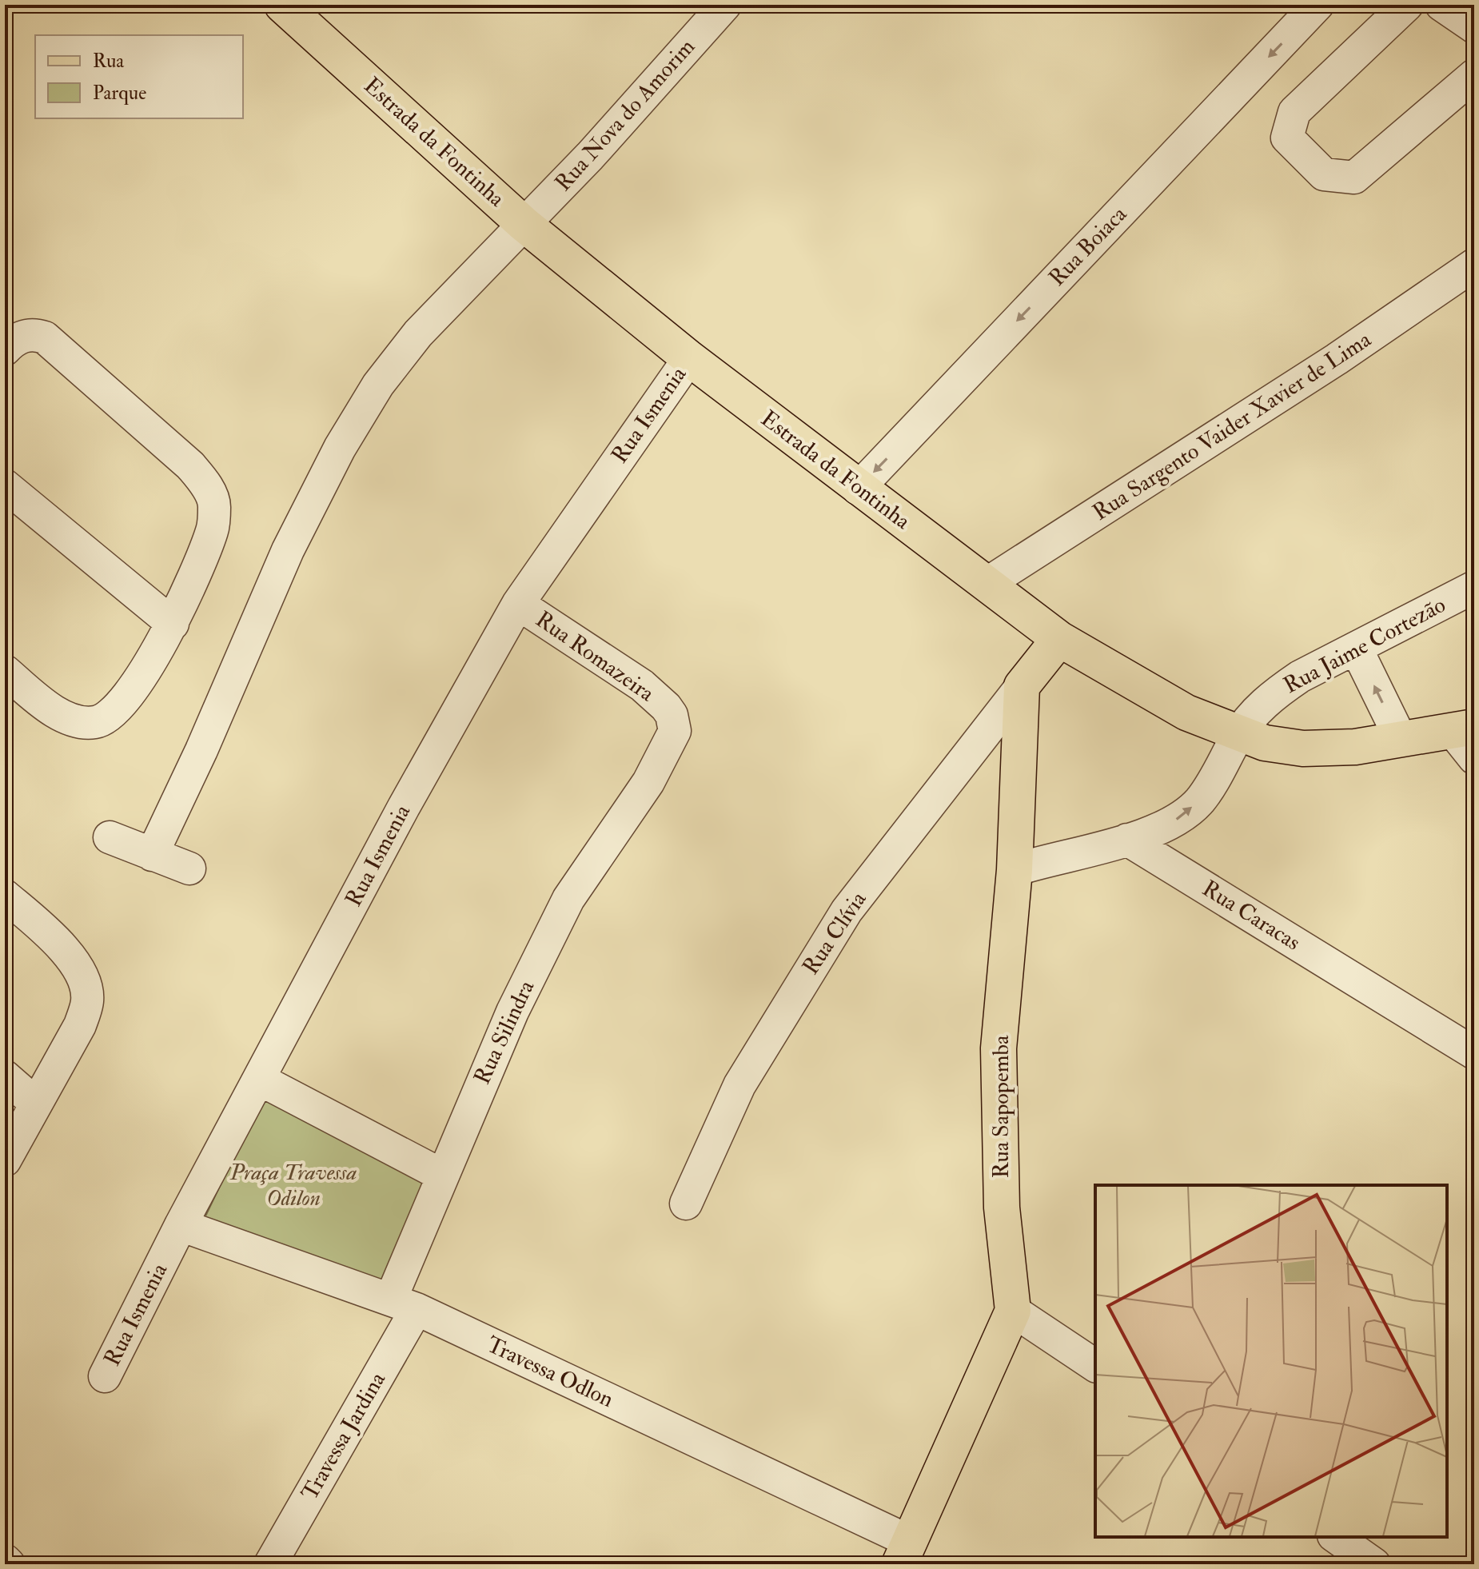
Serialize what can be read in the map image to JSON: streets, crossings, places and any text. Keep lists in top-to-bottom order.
{
  "streets": {
    "main road": ["Estrada da Fontinha", "Rua Sapopemba"],
    "street": [
      "Rua Nova do Amorim",
      "Rua Boiaca",
      "Rua Ismenia",
      "Rua Sargento Vaider Xavier de Lima",
      "Rua Jaime Cortezão",
      "Rua Romazeira",
      "Rua Caracas",
      "Rua Clívia",
      "Rua Silindra",
      "Travessa Odlon",
      "Travessa Jardina"
    ]
  },
  "crossings": [
    ["Rua Nova do Amorim", "Estrada da Fontinha"],
    ["Estrada da Fontinha", "Rua Boiaca"],
    ["Estrada da Fontinha", "Rua Ismenia"],
    ["Estrada da Fontinha", "Rua Sargento Vaider Xavier de Lima"],
    ["Estrada da Fontinha", "Rua Jaime Cortezão"],
    ["Rua Ismenia", "Rua Romazeira"],
    ["Rua Ismenia", "Travessa Odlon"],
    ["Rua Jaime Cortezão", "Rua Caracas"],
    ["Rua Romazeira", "Rua Silindra"],
    ["Rua Clívia", "Rua Sapopemba"],
    ["Rua Silindra", "Travessa Odlon"],
    ["Rua Silindra", "Travessa Jardina"],
    ["Travessa Odlon", "Travessa Jardina"]
  ],
  "one_way": ["Rua Boiaca"],
  "parks": ["Praça Travessa Odilon"],
  "legend": ["Rua", "Parque"]
}
